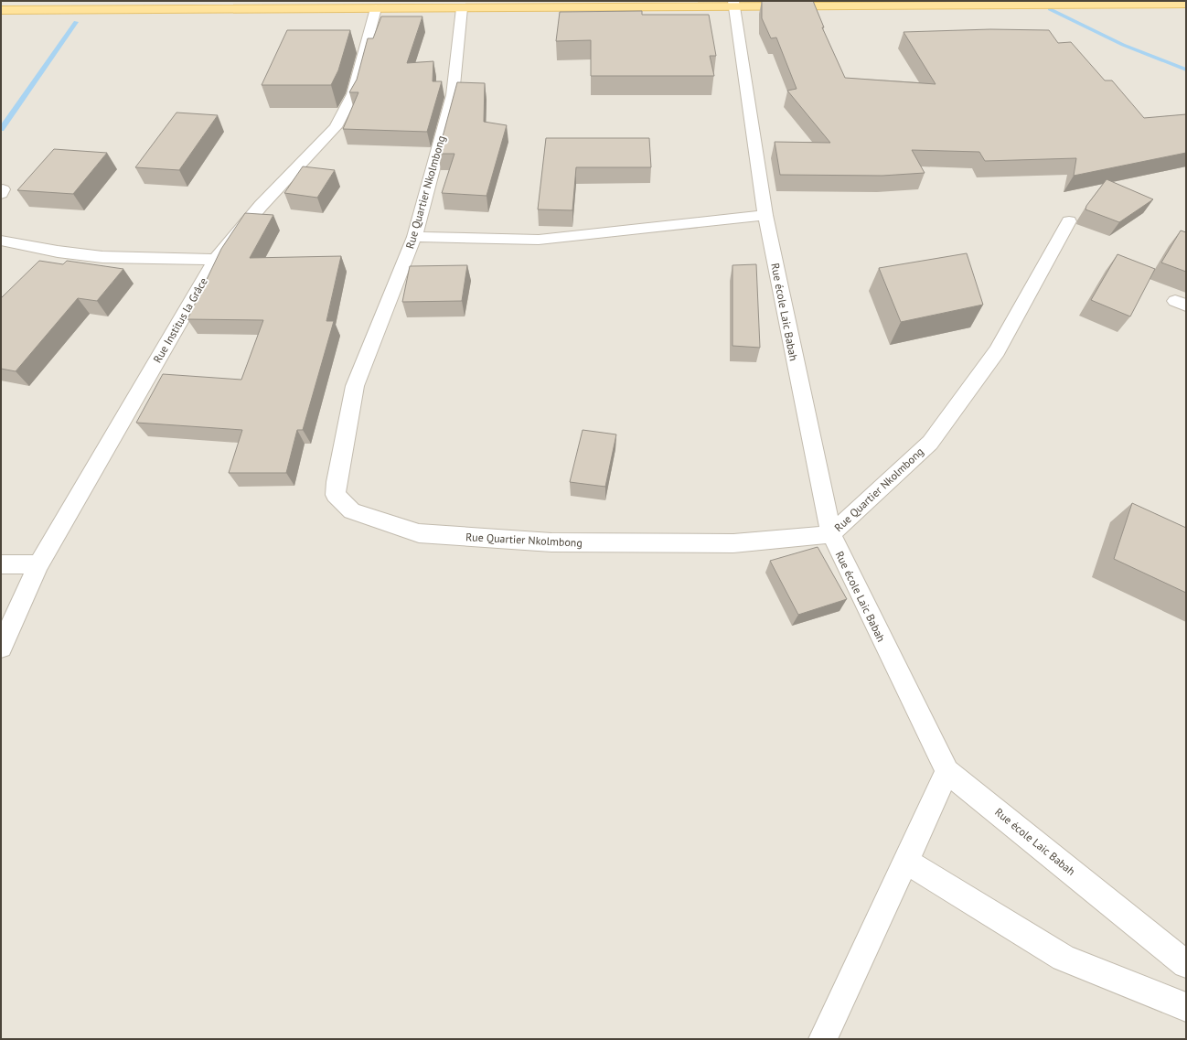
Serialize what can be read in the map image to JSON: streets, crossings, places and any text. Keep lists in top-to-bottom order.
{
  "streets": {
    "street": ["Rue Quartier Nkolmbong", "Rue école Laic Babah", "Rue Institus la Grâce"]
  },
  "crossings": [
    ["Rue Quartier Nkolmbong", "Rue école Laic Babah"]
  ]
}
